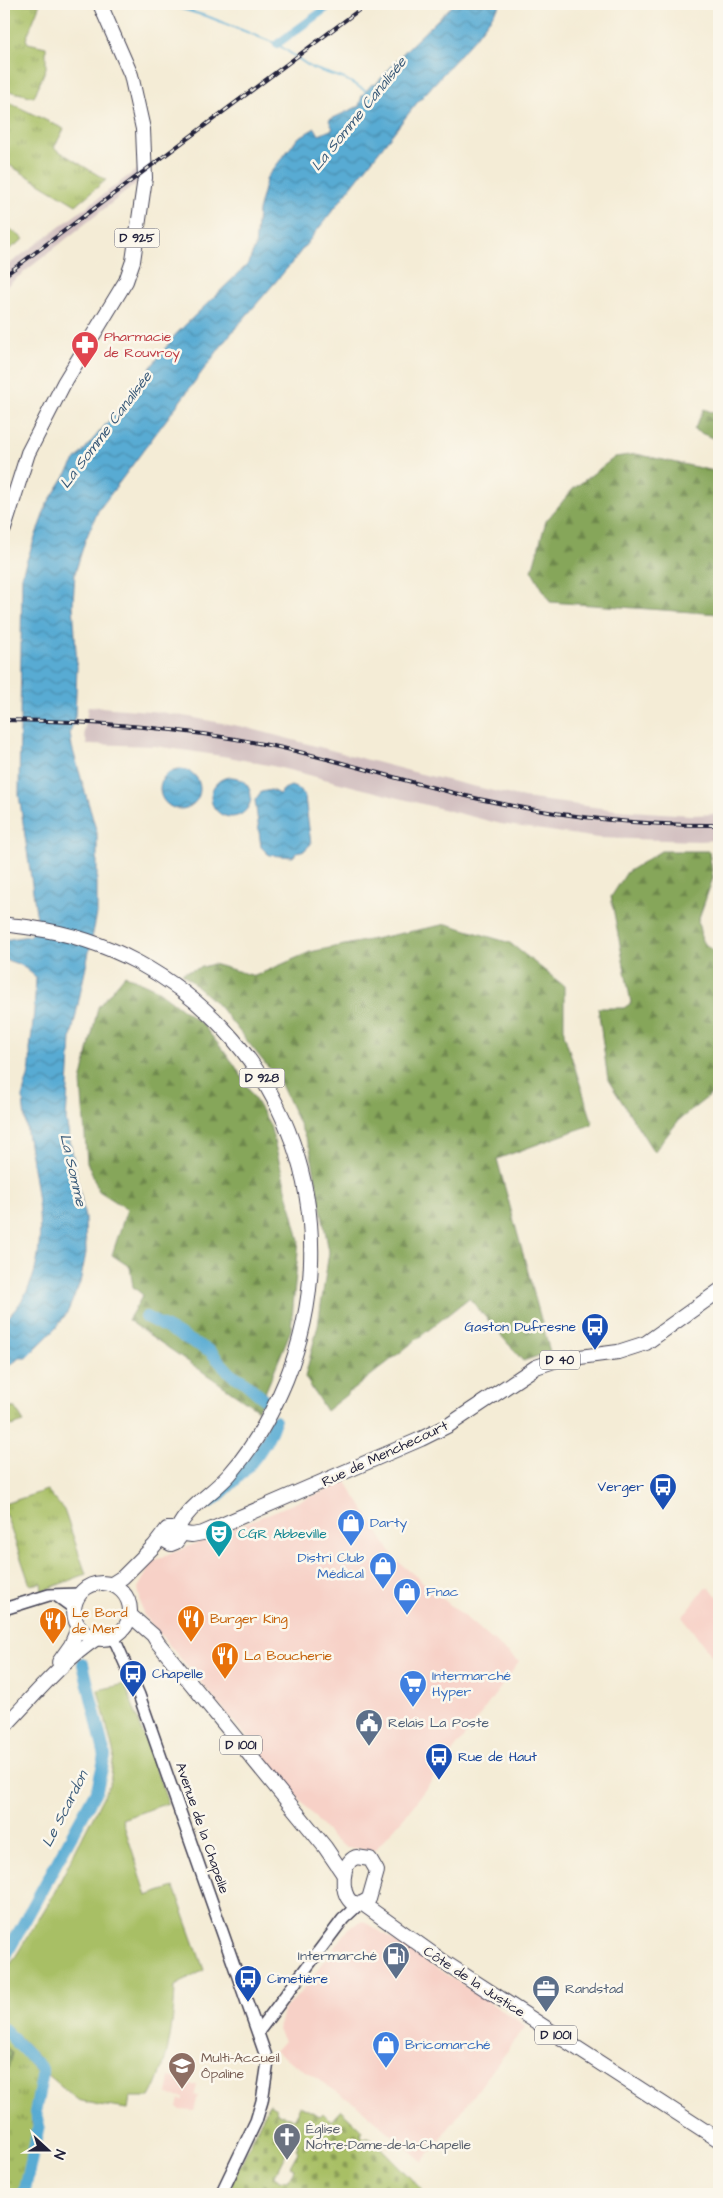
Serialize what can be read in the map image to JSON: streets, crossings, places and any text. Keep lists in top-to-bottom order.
{
  "streets": {
    "main road": [
      "D 925",
      "D 928",
      "D 40",
      "Rue de Menchecourt",
      "D 1001",
      "Côte de la Justice"
    ],
    "street": ["Avenue de la Chapelle"]
  },
  "crossings": [
    ["D 928", "Rue de Menchecourt"],
    ["D 928", "D 1001"],
    ["D 928", "Avenue de la Chapelle"],
    ["D 1001", "Avenue de la Chapelle"]
  ],
  "water": ["La Somme Canalisée", "La Somme", "Le Scardon"],
  "places": {
    "pharmacy": ["Pharmacie de Rouvroy"],
    "bus stop": [
      "Gaston Dufresne",
      "Verger",
      "Chapelle",
      "Rue de Haut",
      "Cimetière"
    ],
    "shop": [
      "Darty",
      "Distri Club Médical",
      "Fnac",
      "Bricomarché"
    ],
    "theatre": ["CGR Abbeville"],
    "restaurant": ["Burger King", "Le Bord de Mer", "La Boucherie"],
    "supermarket": ["Intermarché Hyper"],
    "public building": ["Relais La Poste"],
    "fuel station": ["Intermarché"],
    "office": ["Randstad"],
    "school or university": ["Multi-Accueil Ôpaline"],
    "church": ["Église Notre-Dame-de-la-Chapelle"]
  },
  "north": "right"
}
